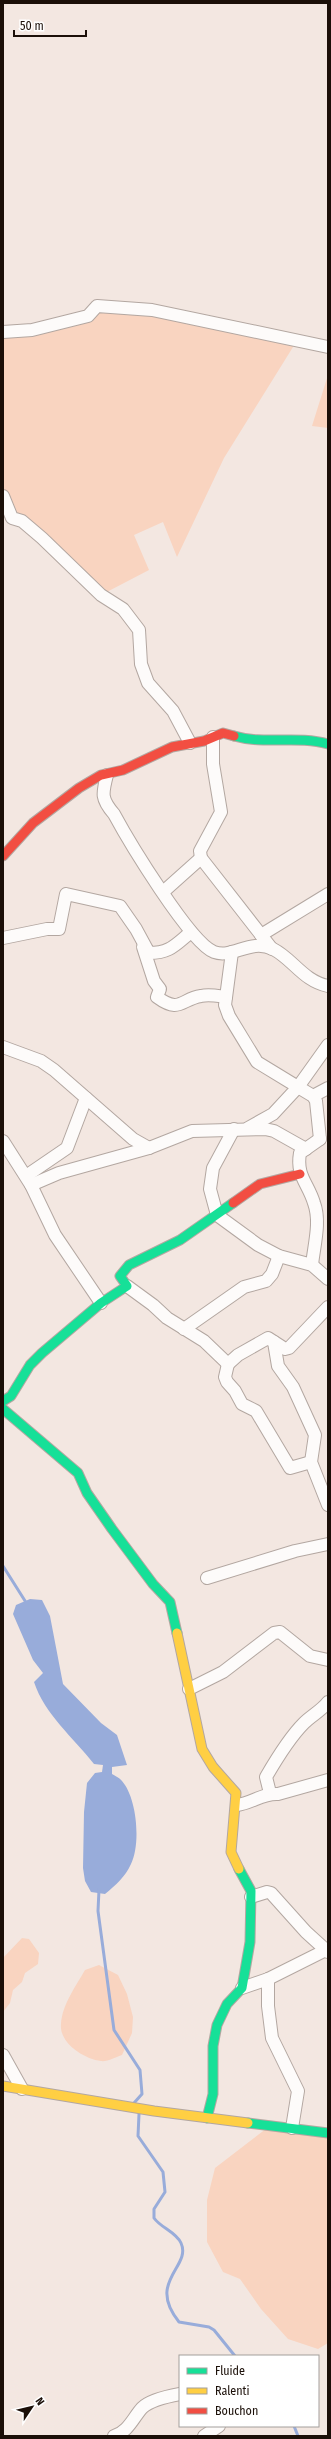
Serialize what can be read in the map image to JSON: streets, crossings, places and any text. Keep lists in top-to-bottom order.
{
  "legend": ["Fluide", "Ralenti", "Bouchon"],
  "scale_bar": "50 m",
  "north": "top right"
}
